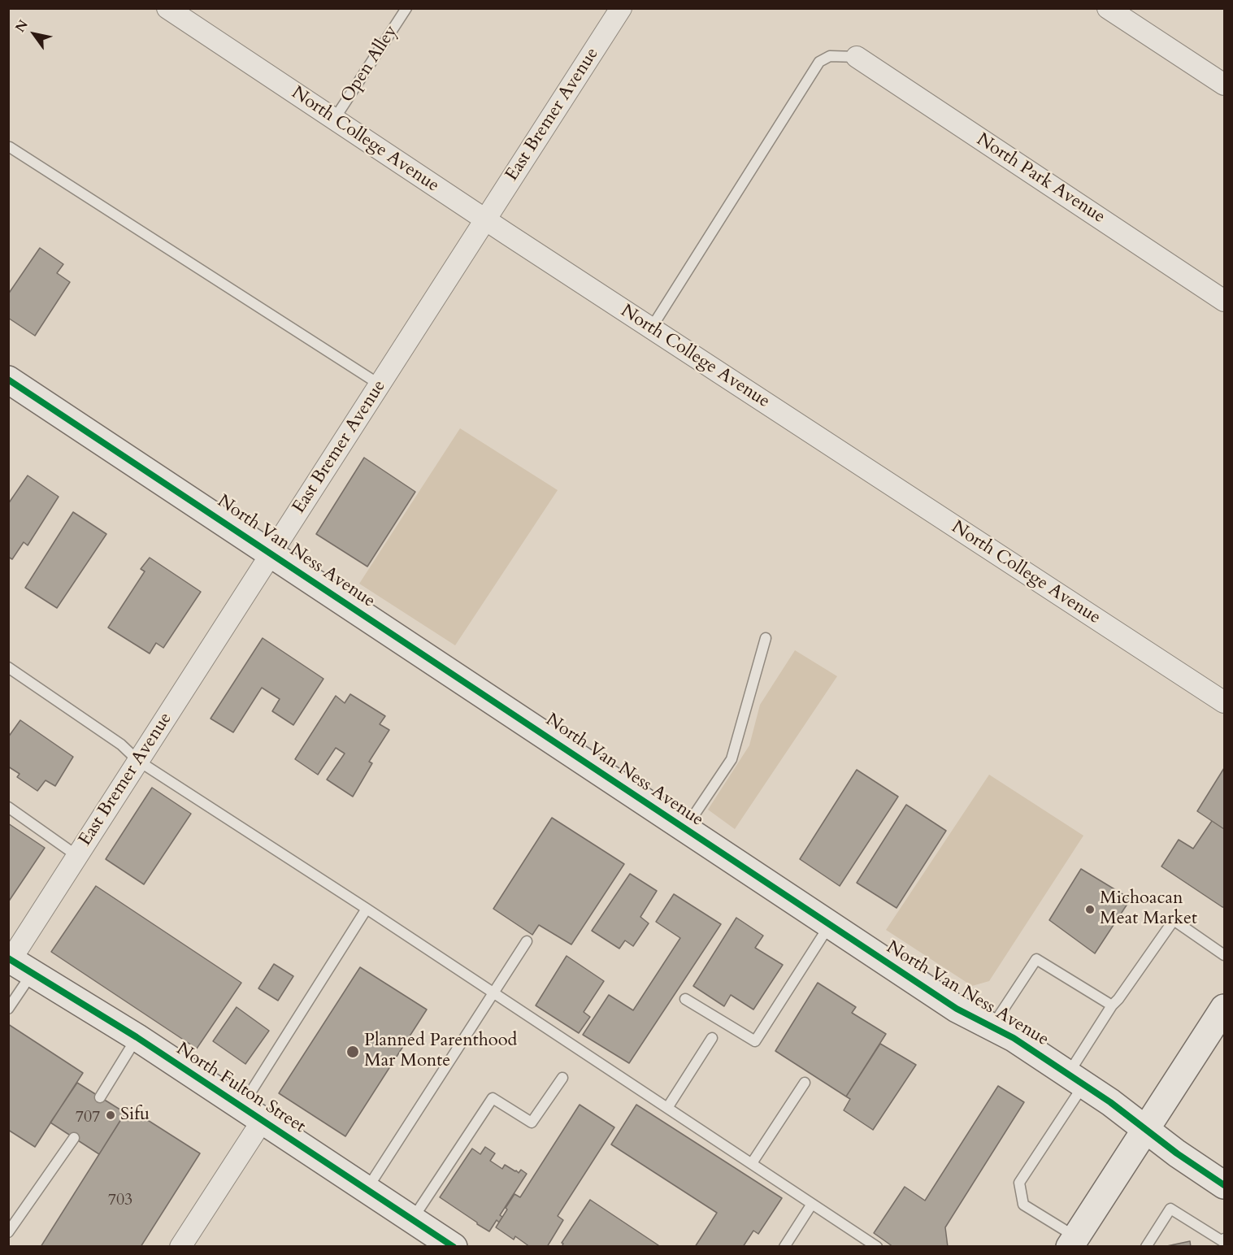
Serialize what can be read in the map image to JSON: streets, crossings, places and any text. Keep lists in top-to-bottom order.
{
  "streets": {
    "main road": ["North Van Ness Avenue", "North Fulton Street"],
    "street": ["East Bremer Avenue", "North College Avenue", "North Park Avenue"],
    "lane": ["Open Alley"]
  },
  "crossings": [
    ["Open Alley", "North College Avenue"],
    ["East Bremer Avenue", "North College Avenue"],
    ["East Bremer Avenue", "North Van Ness Avenue"],
    ["East Bremer Avenue", "North Fulton Street"]
  ],
  "places": ["Michoacan Meat Market", "Planned Parenthood Mar Monte", "Sifu"],
  "house_numbers": ["707", "703"],
  "north": "top left"
}
